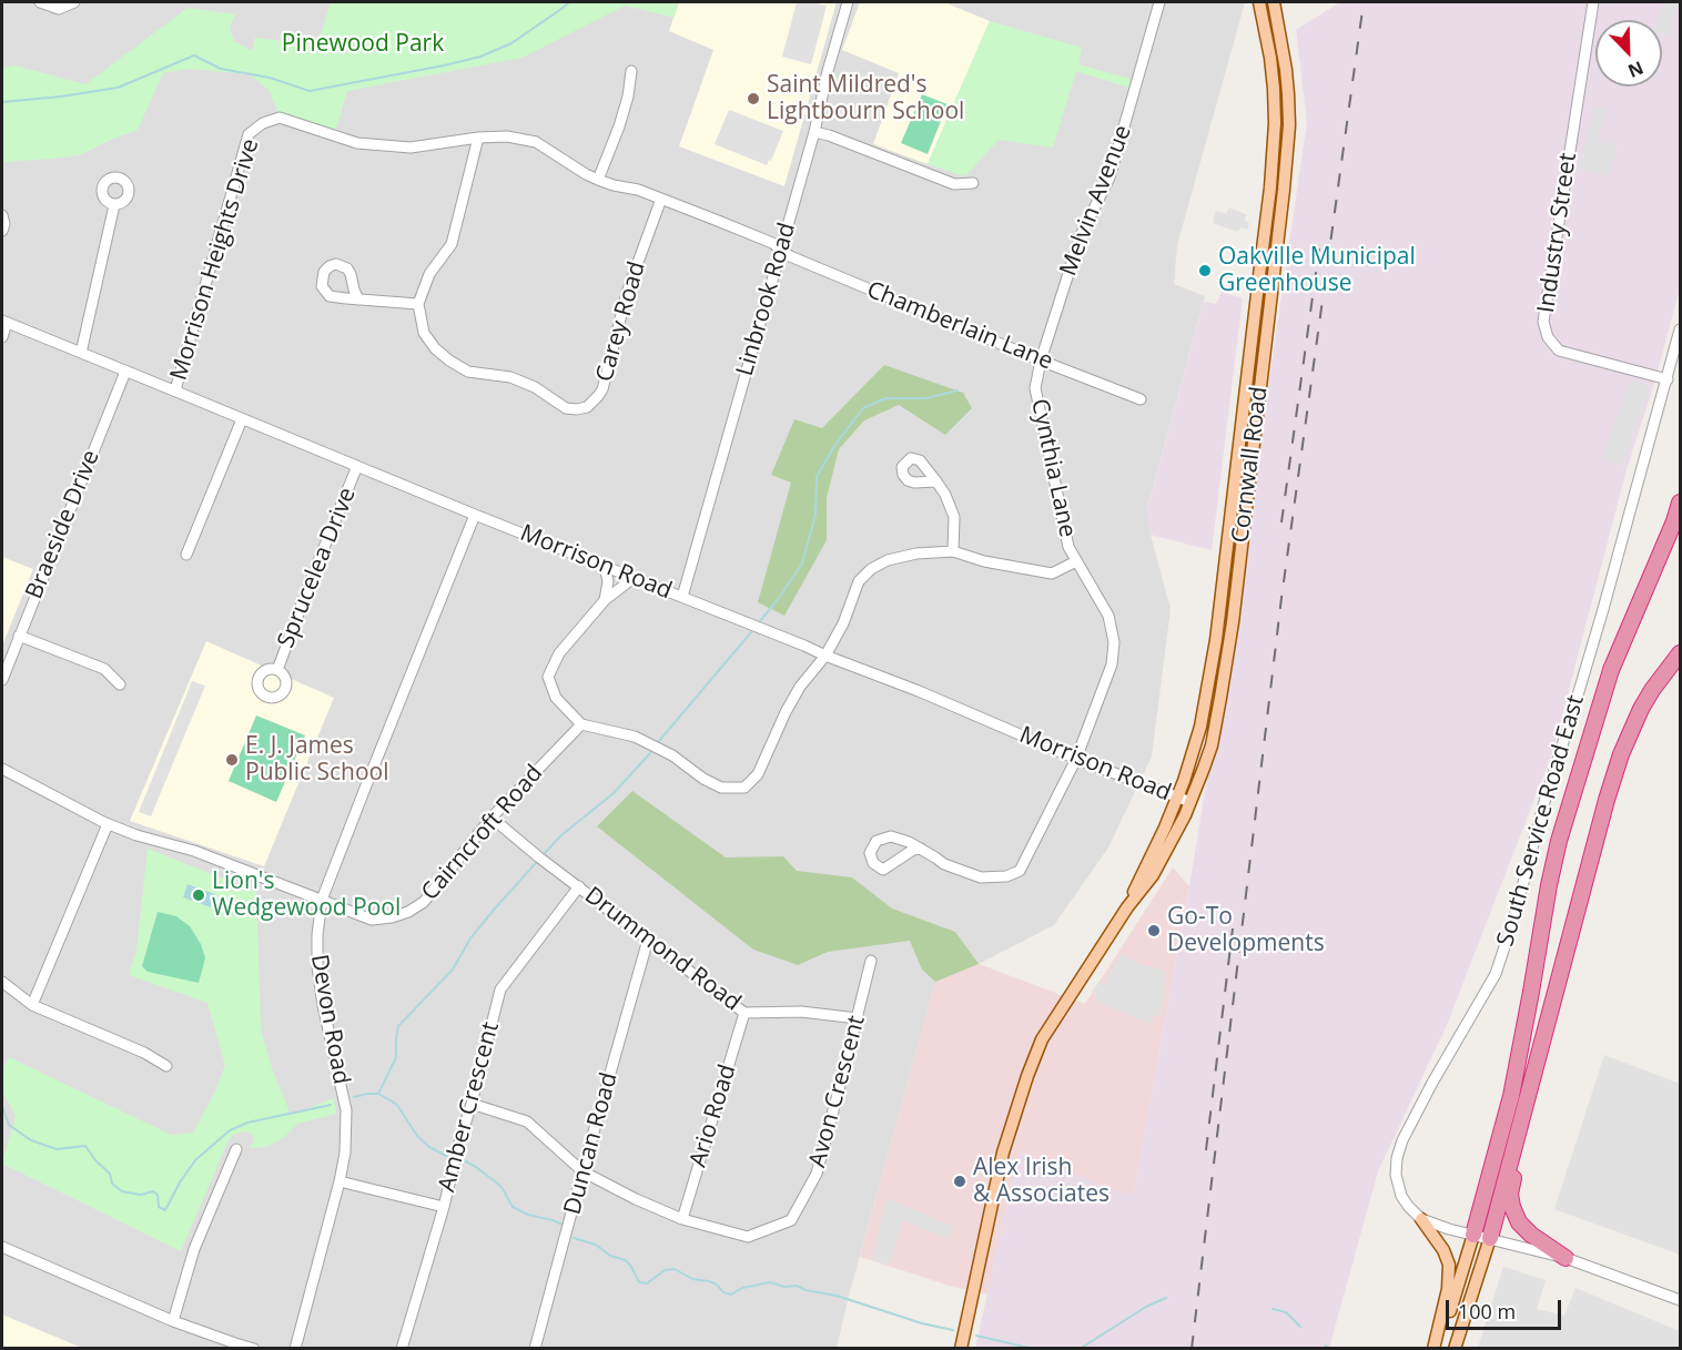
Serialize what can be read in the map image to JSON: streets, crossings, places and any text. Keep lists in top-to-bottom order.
{
  "streets": {
    "main road": ["Cornwall Road"],
    "street": [
      "Melvin Avenue",
      "Industry Street",
      "Morrison Heights Drive",
      "Linbrook Road",
      "Carey Road",
      "Chamberlain Lane",
      "Cynthia Lane",
      "Braeside Drive",
      "Morrison Road",
      "Sprucelea Drive",
      "South Service Road East",
      "Cairncroft Road",
      "Drummond Road",
      "Devon Road",
      "Avon Crescent",
      "Amber Crescent",
      "Ario Road",
      "Duncan Road"
    ]
  },
  "crossings": [
    ["Melvin Avenue", "Chamberlain Lane"],
    ["Melvin Avenue", "Cynthia Lane"],
    ["Industry Street", "South Service Road East"],
    ["Morrison Heights Drive", "Linbrook Road"],
    ["Morrison Heights Drive", "Carey Road"],
    ["Morrison Heights Drive", "Chamberlain Lane"],
    ["Morrison Heights Drive", "Morrison Road"],
    ["Linbrook Road", "Chamberlain Lane"],
    ["Linbrook Road", "Morrison Road"],
    ["Chamberlain Lane", "Cynthia Lane"],
    ["Cornwall Road", "Morrison Road"],
    ["Cynthia Lane", "Morrison Road"],
    ["Braeside Drive", "Morrison Road"],
    ["Morrison Road", "Sprucelea Drive"],
    ["Morrison Road", "Devon Road"],
    ["Cairncroft Road", "Drummond Road"],
    ["Cairncroft Road", "Devon Road"],
    ["Drummond Road", "Avon Crescent"],
    ["Drummond Road", "Amber Crescent"],
    ["Drummond Road", "Ario Road"],
    ["Drummond Road", "Duncan Road"],
    ["Avon Crescent", "Amber Crescent"],
    ["Avon Crescent", "Ario Road"],
    ["Avon Crescent", "Duncan Road"]
  ],
  "parks": ["Pinewood Park"],
  "places": [
    "Saint Mildred's Lightbourn School",
    "Oakville Municipal Greenhouse",
    "E. J. James Public School",
    "Lion's Wedgewood Pool",
    "Go-To Developments",
    "Alex Irish & Associates"
  ],
  "scale_bar": "100 m",
  "north": "bottom right"
}
